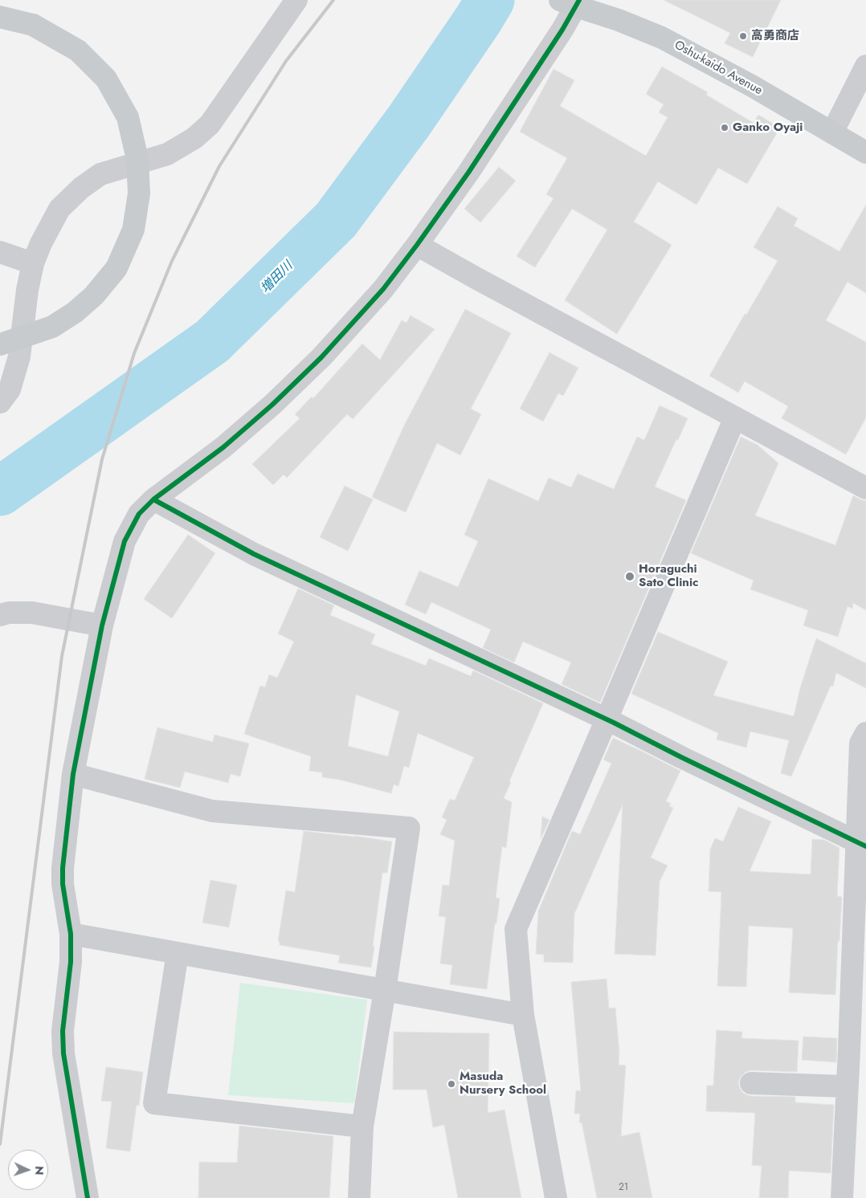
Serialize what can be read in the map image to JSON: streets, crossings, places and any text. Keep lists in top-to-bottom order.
{
  "streets": {
    "main road": ["Oshu-kaido Avenue"]
  },
  "water": ["増田川"],
  "places": [
    "高勇商店",
    "Ganko Oyaji",
    "Horaguchi Sato Clinic",
    "Masuda Nursery School"
  ],
  "house_numbers": ["21"],
  "north": "right"
}
